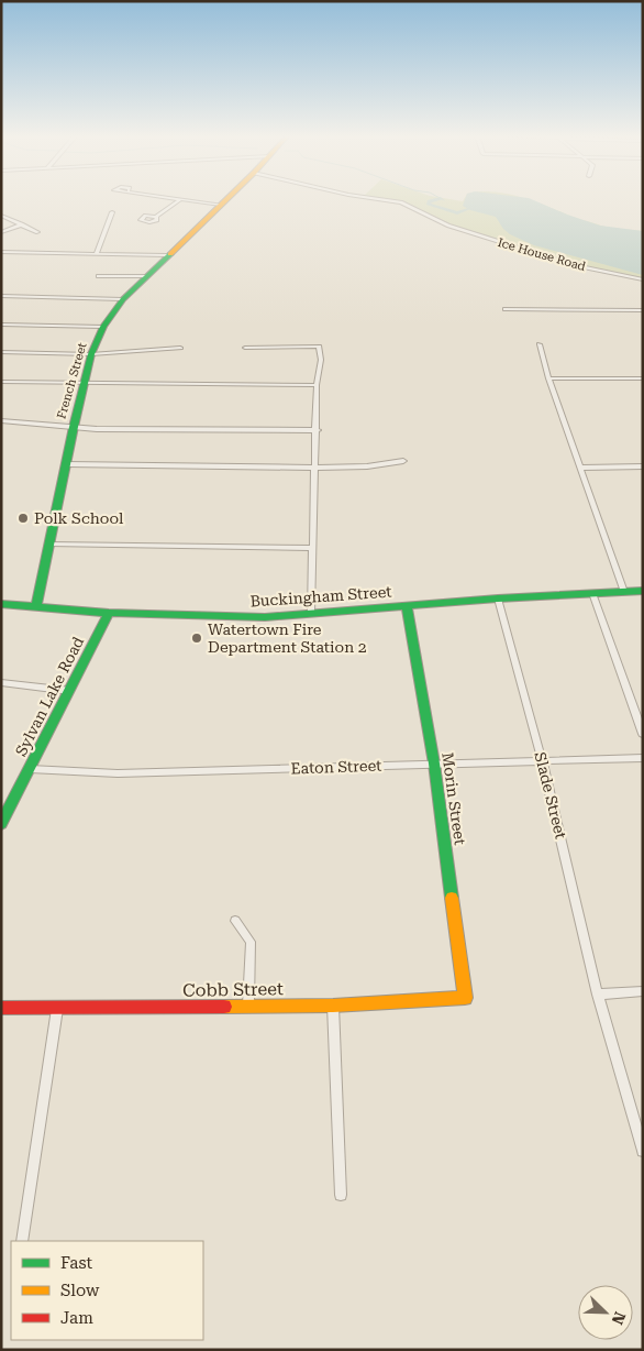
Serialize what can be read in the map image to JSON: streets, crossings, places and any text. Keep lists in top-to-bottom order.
{
  "streets": {
    "street": [
      "Ice House Road",
      "French Street",
      "Buckingham Street",
      "Sylvan Lake Road",
      "Eaton Street",
      "Slade Street",
      "Morin Street",
      "Cobb Street"
    ]
  },
  "crossings": [
    ["French Street", "Buckingham Street"],
    ["Buckingham Street", "Sylvan Lake Road"],
    ["Buckingham Street", "Slade Street"],
    ["Buckingham Street", "Morin Street"],
    ["Sylvan Lake Road", "Eaton Street"],
    ["Eaton Street", "Slade Street"],
    ["Eaton Street", "Morin Street"],
    ["Morin Street", "Cobb Street"]
  ],
  "places": ["Polk School", "Watertown Fire Department Station 2"],
  "legend": ["Fast", "Slow", "Jam"],
  "north": "bottom right"
}
